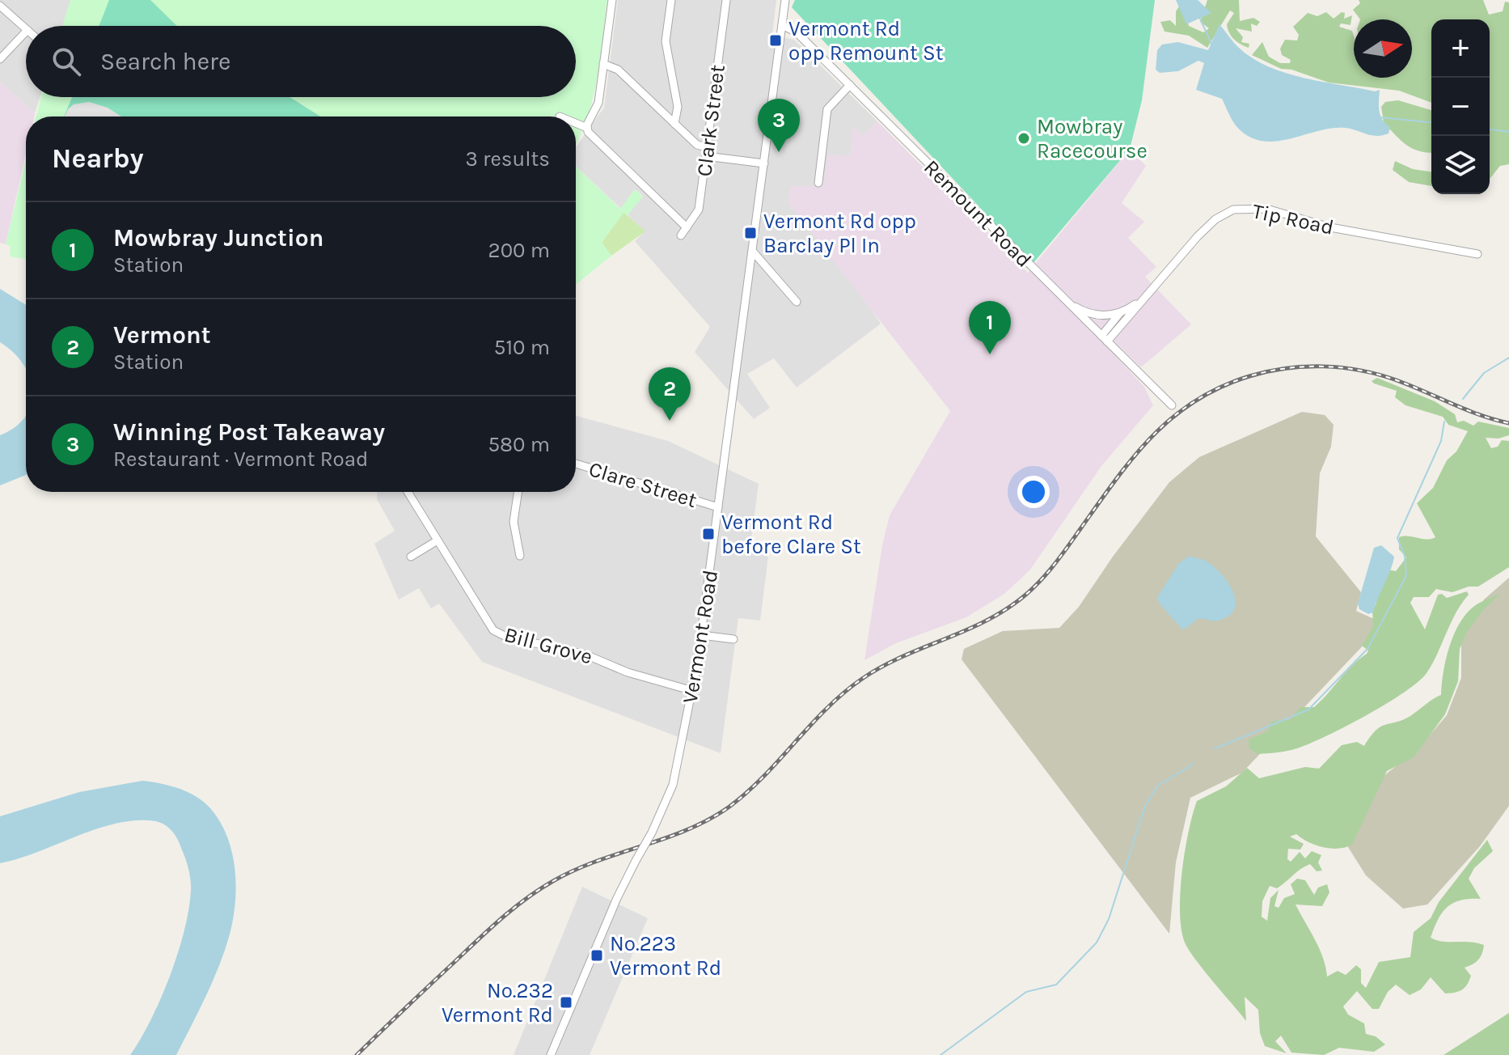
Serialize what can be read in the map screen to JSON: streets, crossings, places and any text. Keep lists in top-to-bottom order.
{
  "streets": {
    "street": [
      "Clark Street",
      "Remount Road",
      "Tip Road",
      "Clare Street",
      "Vermont Road",
      "Bill Grove"
    ]
  },
  "crossings": [
    ["Remount Road", "Tip Road"],
    ["Remount Road", "Vermont Road"],
    ["Clare Street", "Vermont Road"],
    ["Vermont Road", "Bill Grove"]
  ],
  "places": {
    "transit": [
      "Vermont Rd opp Remount St",
      "Vermont Rd opp Barclay Pl In",
      "Vermont Rd before Clare St",
      "No.223 Vermont Rd",
      "No.232 Vermont Rd"
    ],
    "other": ["Mowbray Racecourse"]
  },
  "north": "right",
  "page": {
    "map_buttons": ["+", "−"],
    "search": "Search here",
    "pins": ["3", "1", "2"],
    "heading": ["Nearby", "3 results"],
    "list": [
      {
        "mark": "1",
        "name": "Mowbray Junction",
        "note": "Station",
        "value": "200 m"
      },
      {
        "mark": "2",
        "name": "Vermont",
        "note": "Station",
        "value": "510 m"
      },
      {
        "mark": "3",
        "name": "Winning Post Takeaway",
        "note": "Restaurant · Vermont Road",
        "value": "580 m"
      }
    ]
  }
}
